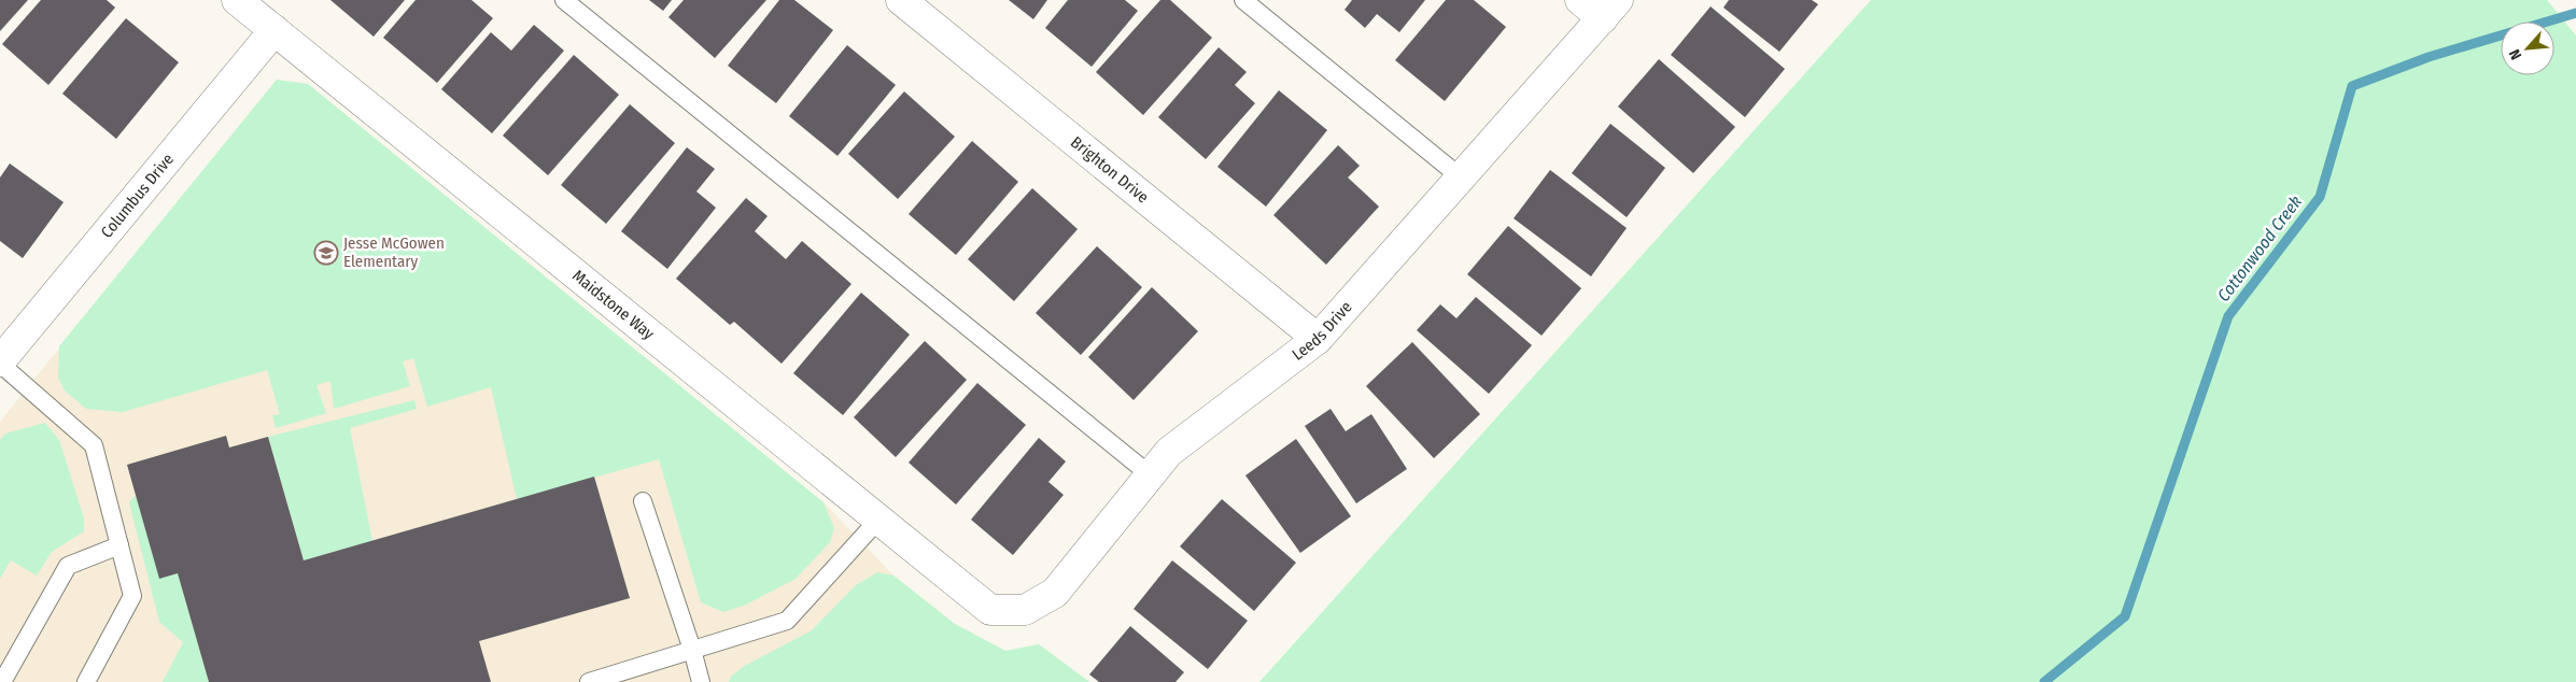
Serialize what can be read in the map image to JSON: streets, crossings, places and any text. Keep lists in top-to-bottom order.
{
  "streets": {
    "street": [
      "Brighton Drive",
      "Columbus Drive",
      "Maidstone Way",
      "Leeds Drive"
    ]
  },
  "crossings": [
    ["Brighton Drive", "Leeds Drive"],
    ["Columbus Drive", "Maidstone Way"],
    ["Maidstone Way", "Leeds Drive"]
  ],
  "water": ["Cottonwood Creek"],
  "places": {
    "school or university": ["Jesse McGowen Elementary"]
  },
  "north": "bottom left"
}
